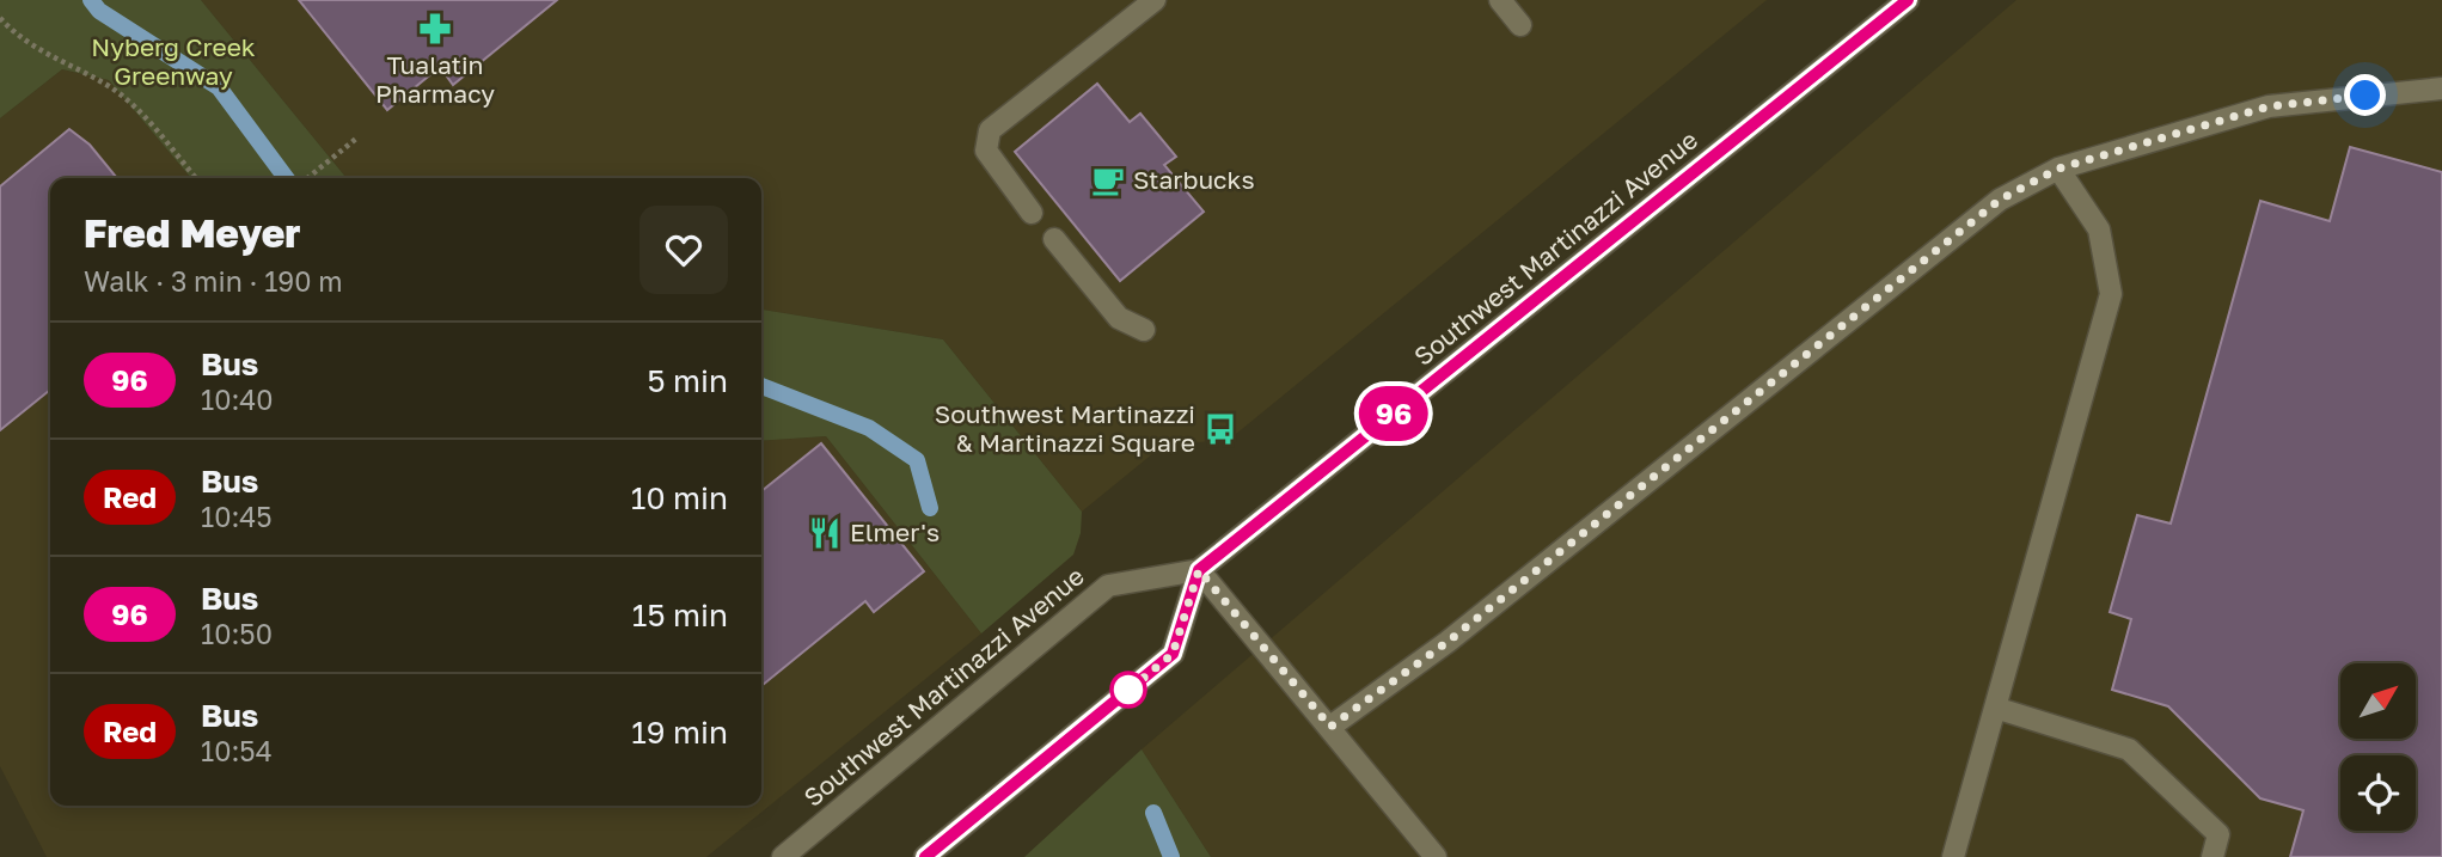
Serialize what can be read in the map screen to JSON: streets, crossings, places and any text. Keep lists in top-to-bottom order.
{
  "streets": {
    "street": ["Southwest Martinazzi Avenue"]
  },
  "parks": ["Nyberg Creek Greenway"],
  "places": {
    "pharmacy": ["Tualatin Pharmacy"],
    "cafe": ["Starbucks"],
    "bus stop": ["Southwest Martinazzi & Martinazzi Square"],
    "restaurant": ["Elmer's"]
  },
  "lines": ["bus line 96"],
  "north": "top right",
  "page": {
    "on_map": "96",
    "heading": ["Fred Meyer", "Walk · 3 min · 190 m"],
    "list": [
      {
        "mark": "96",
        "name": "Bus",
        "note": "10:40",
        "value": "5 min"
      },
      {
        "mark": "Red",
        "name": "Bus",
        "note": "10:45",
        "value": "10 min"
      },
      {
        "mark": "96",
        "name": "Bus",
        "note": "10:50",
        "value": "15 min"
      },
      {
        "mark": "Red",
        "name": "Bus",
        "note": "10:54",
        "value": "19 min"
      }
    ]
  }
}
